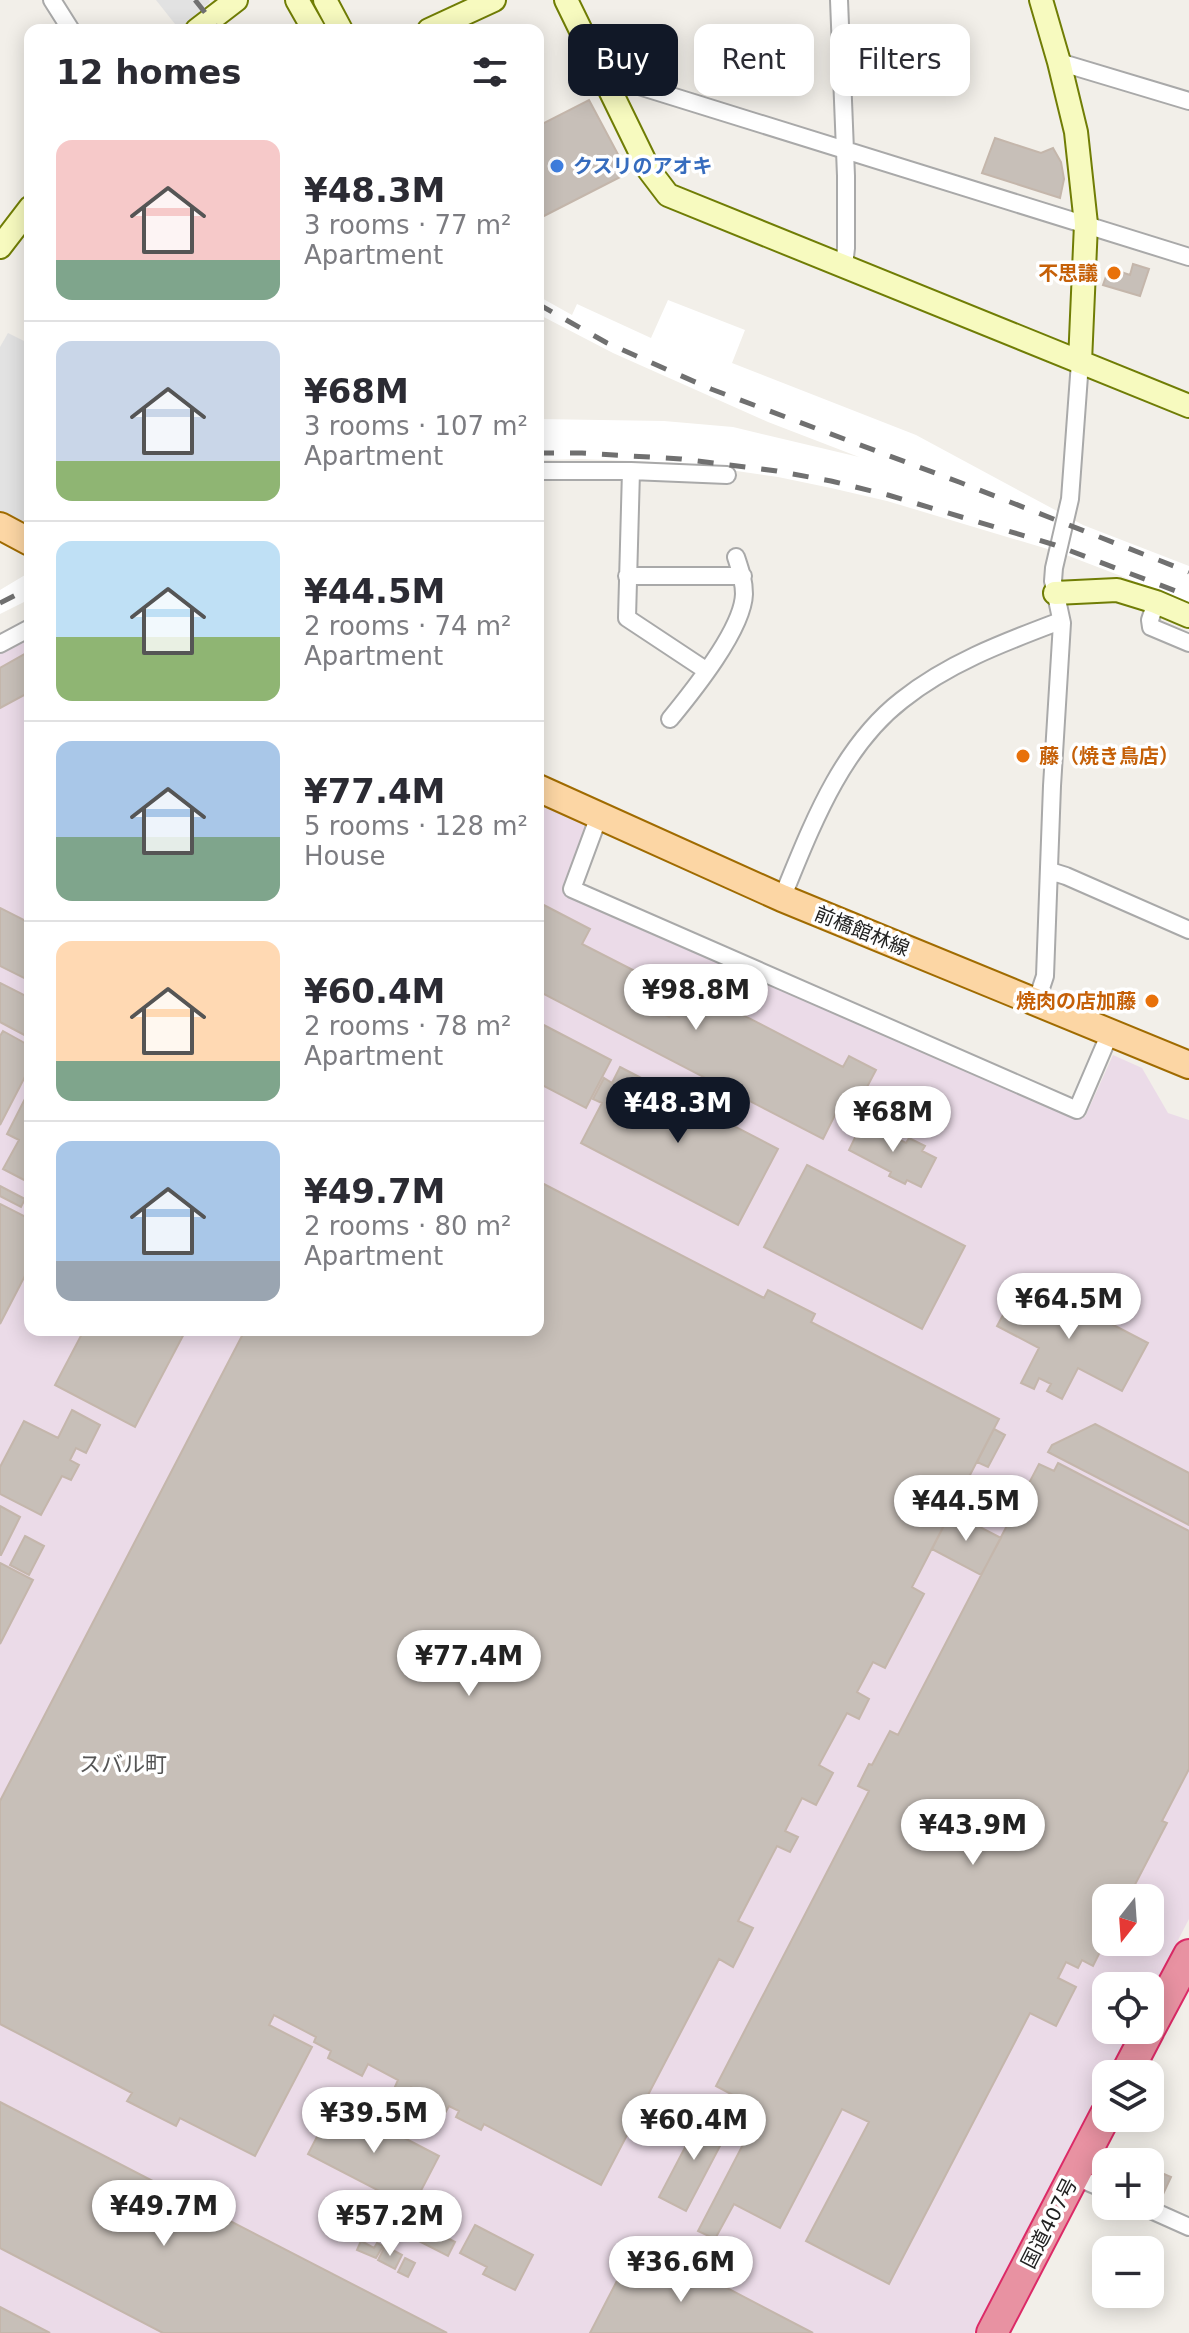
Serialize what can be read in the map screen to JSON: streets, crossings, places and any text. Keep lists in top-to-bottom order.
{
  "streets": {
    "highway": ["国道407号"],
    "main road": ["前橋館林線"]
  },
  "districts": ["スバル町"],
  "places": [
    "クスリのアオキ",
    "不思議",
    "藤（焼き鳥店）",
    "焼肉の店加藤"
  ],
  "north": "bottom",
  "page": {
    "chip": ["Buy", "Rent", "Filters"],
    "heading": "12 homes",
    "list": [
      {
        "name": "¥48.3M",
        "note": "3 rooms · 77 m² · Apartment"
      },
      {
        "name": "¥68M",
        "note": "3 rooms · 107 m² · Apartment"
      },
      {
        "name": "¥44.5M",
        "note": "2 rooms · 74 m² · Apartment"
      },
      {
        "name": "¥77.4M",
        "note": "5 rooms · 128 m² · House"
      },
      {
        "name": "¥60.4M",
        "note": "2 rooms · 78 m² · Apartment"
      },
      {
        "name": "¥49.7M",
        "note": "2 rooms · 80 m² · Apartment"
      }
    ],
    "price": [
      "¥98.8M",
      "¥48.3M",
      "¥68M",
      "¥64.5M",
      "¥44.5M",
      "¥77.4M",
      "¥43.9M",
      "¥39.5M",
      "¥60.4M",
      "¥49.7M",
      "¥57.2M",
      "¥36.6M"
    ],
    "map_buttons": ["+", "−"]
  }
}
